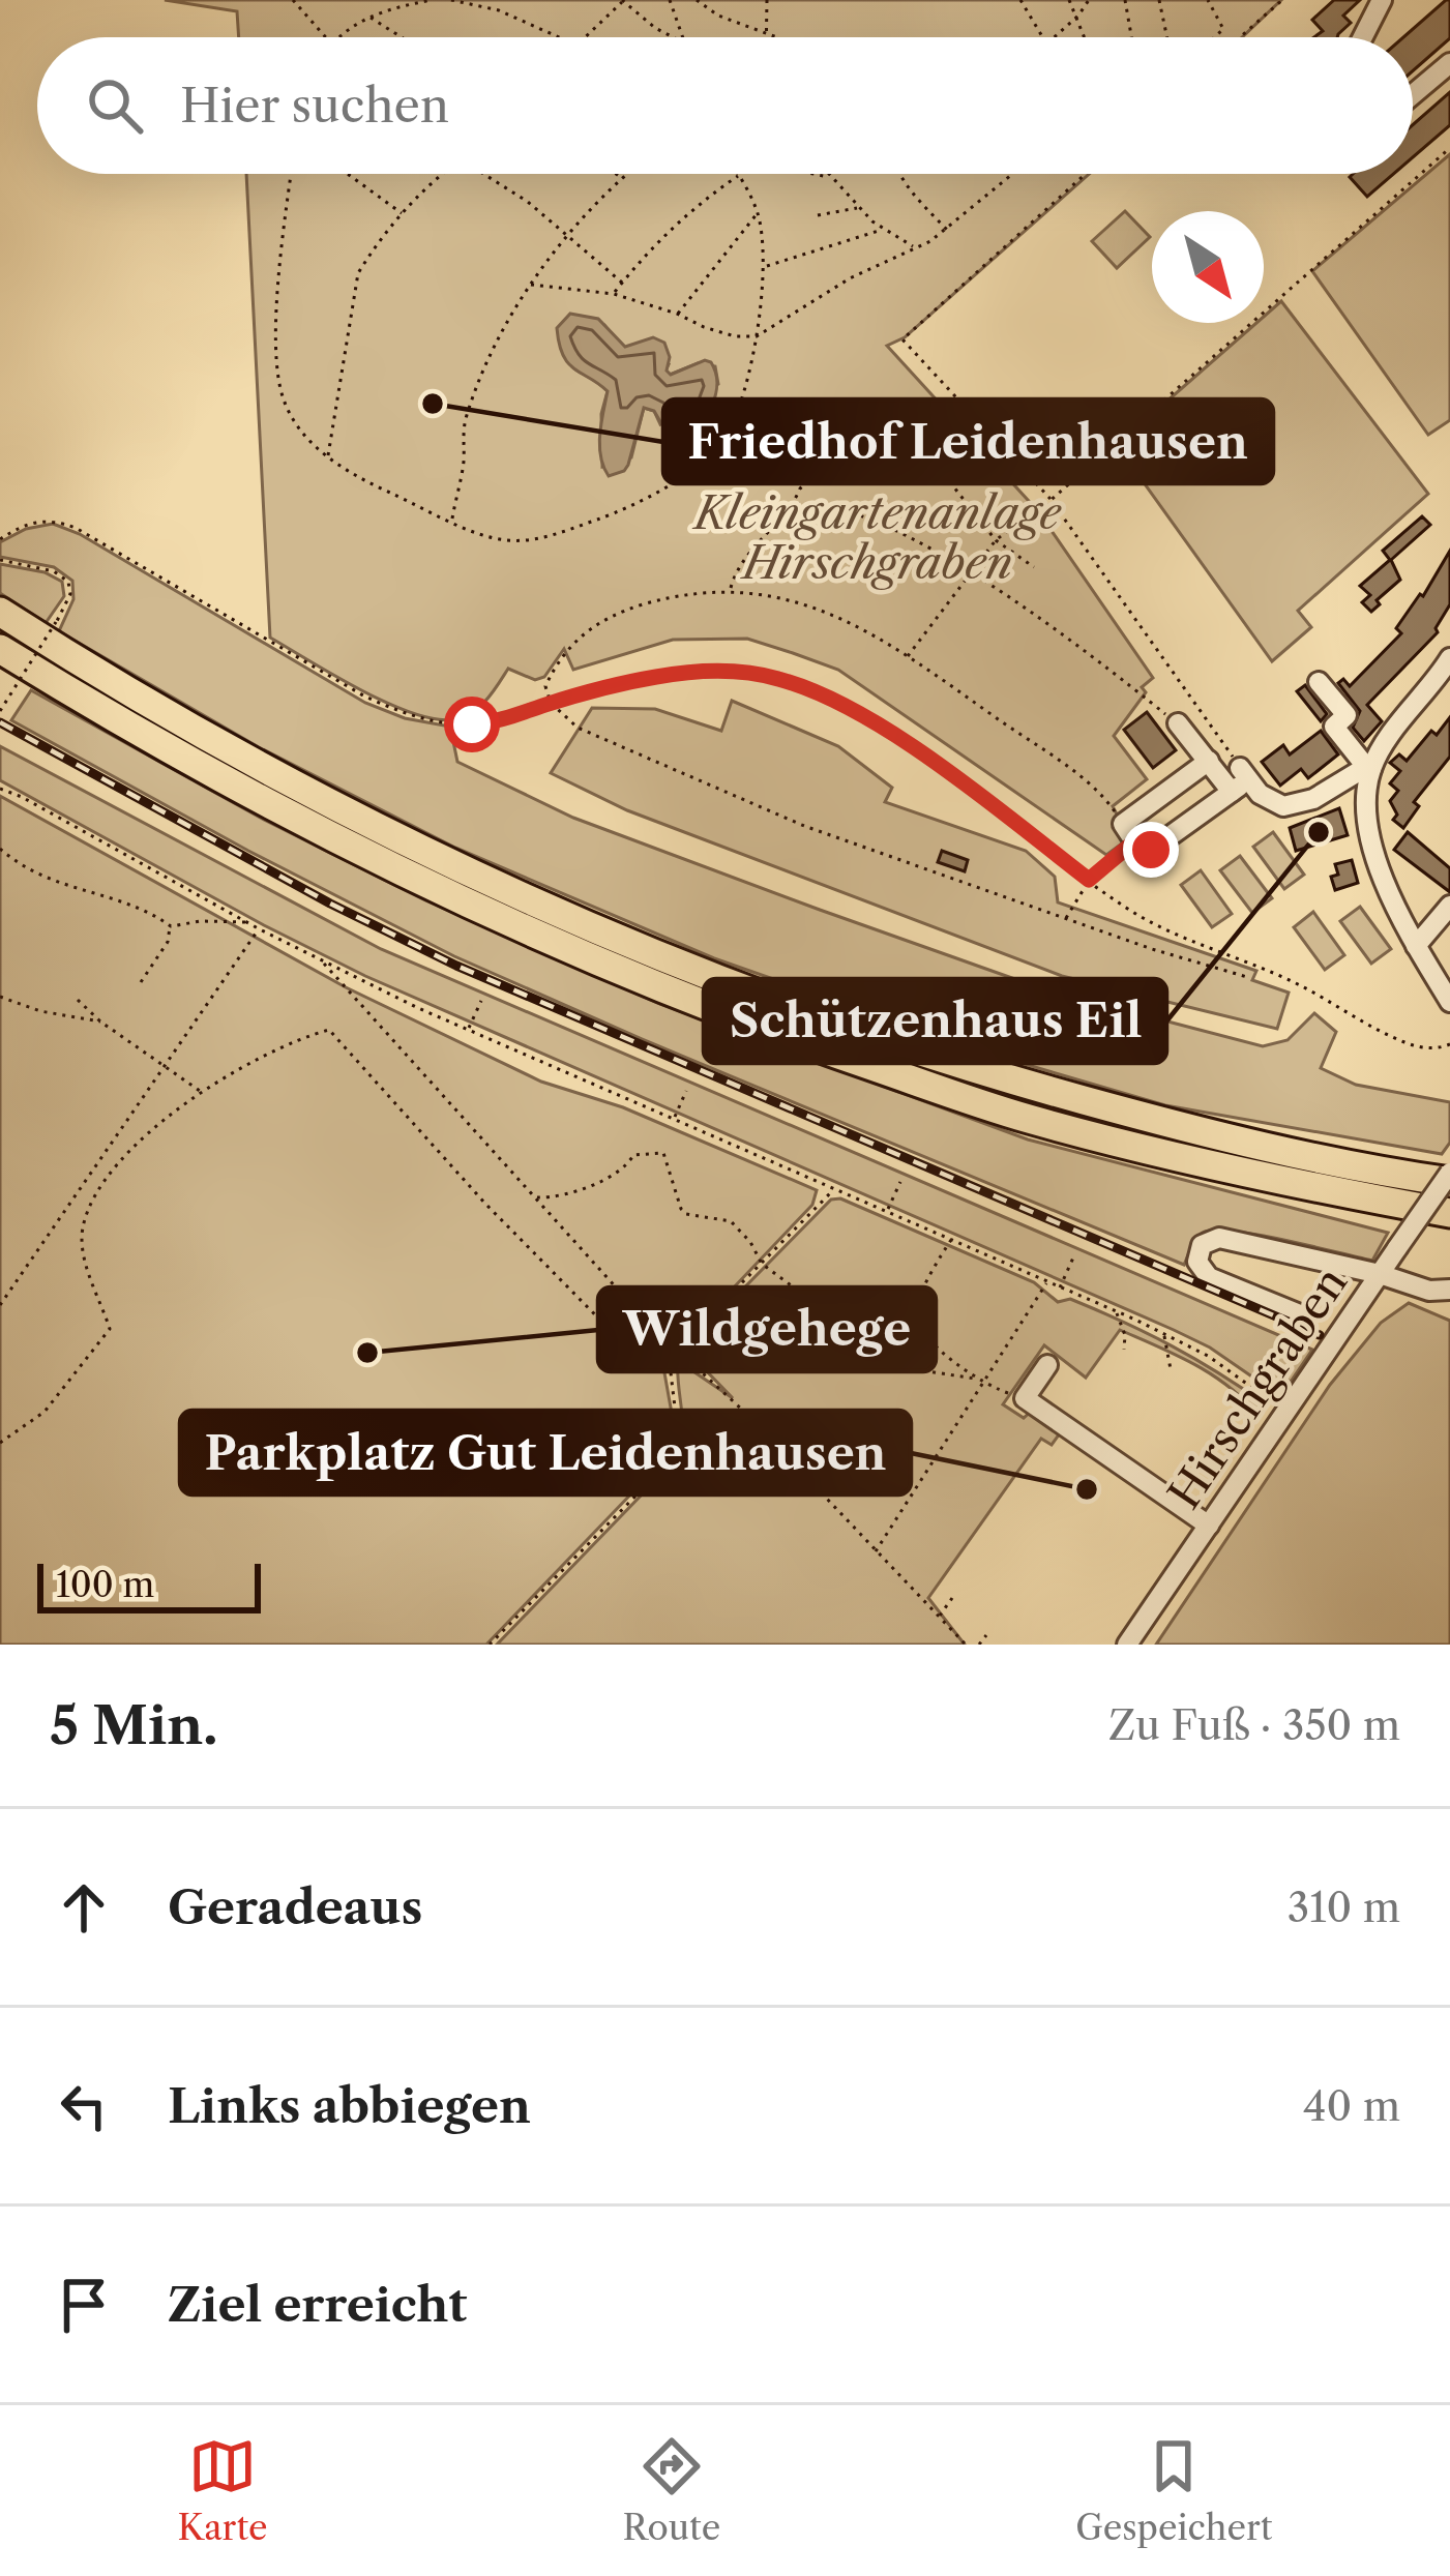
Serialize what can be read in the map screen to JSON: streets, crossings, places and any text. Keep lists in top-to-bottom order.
{
  "streets": {
    "street": ["Hirschgraben"]
  },
  "parks": ["Kleingartenanlage Hirschgraben"],
  "places": [
    "Friedhof Leidenhausen",
    "Schützenhaus Eil",
    "Wildgehege",
    "Parkplatz Gut Leidenhausen"
  ],
  "scale_bar": "100 m",
  "north": "bottom right",
  "page": {
    "search": "Hier suchen",
    "scale": "100 m",
    "heading": ["5 Min.", "Zu Fuß · 350 m"],
    "list": [
      ["Geradeaus", "310 m"],
      ["Links abbiegen", "40 m"],
      "Ziel erreicht"
    ],
    "nav": ["Karte", "Route", "Gespeichert"]
  }
}
